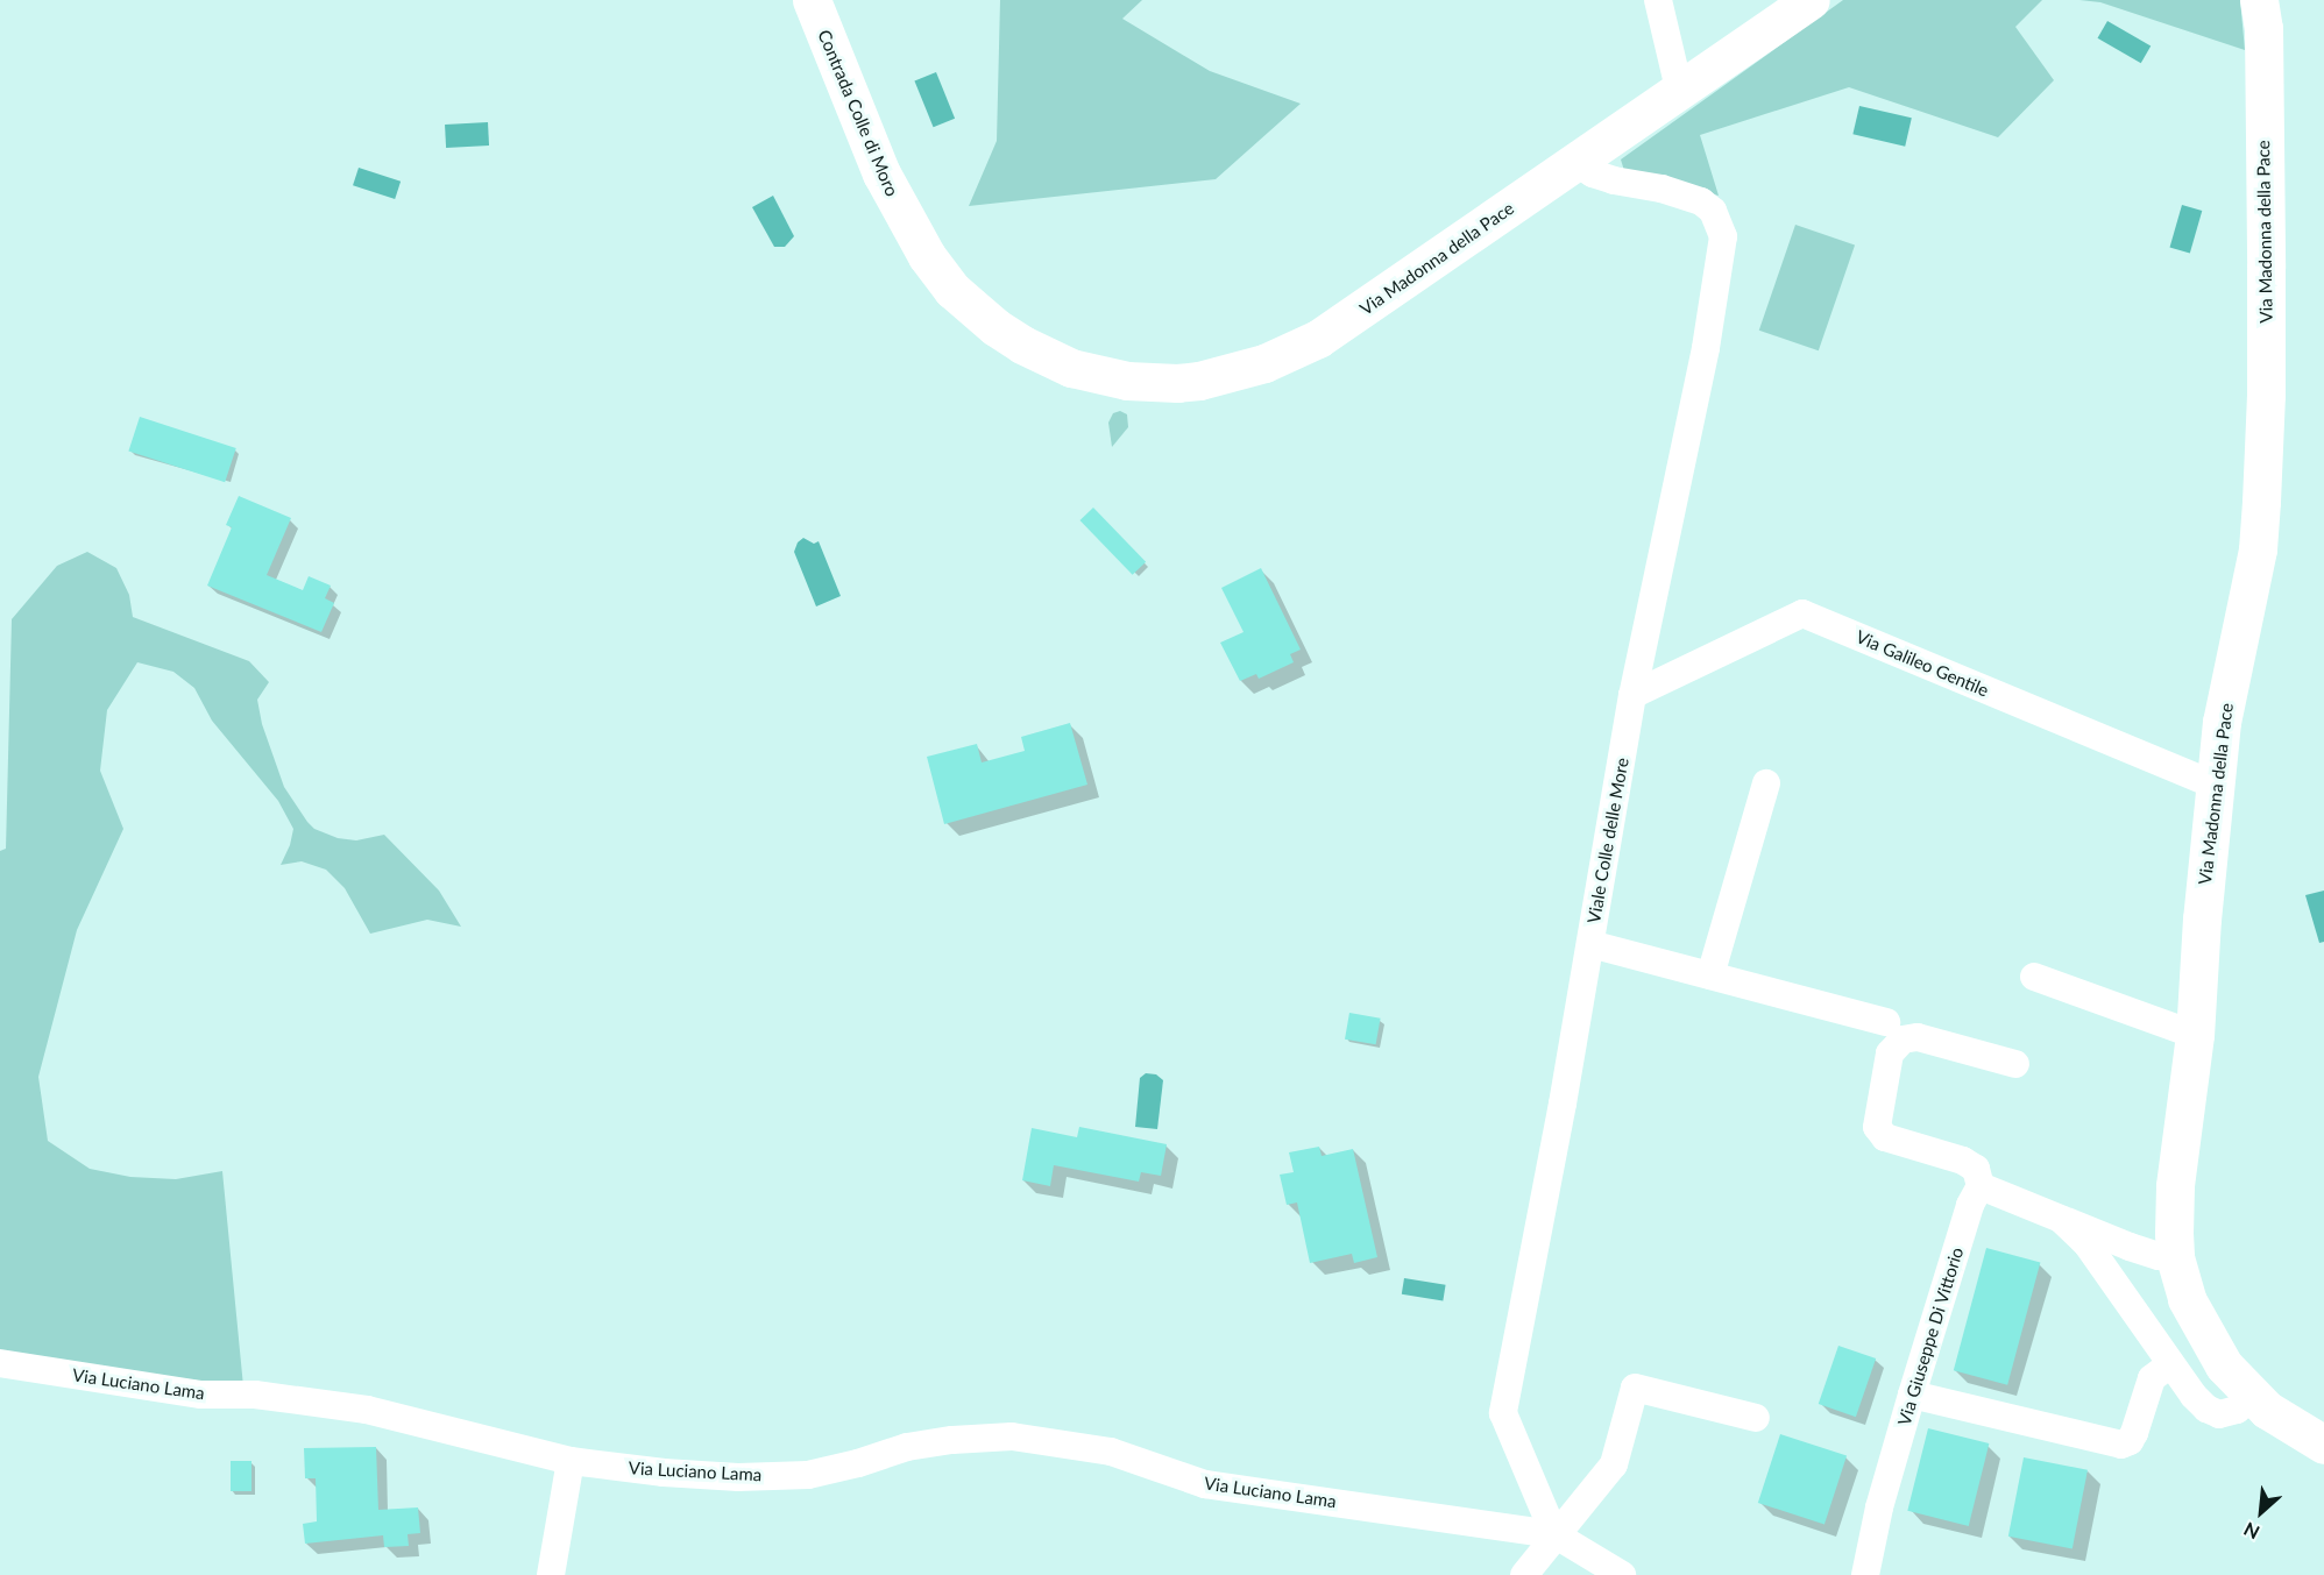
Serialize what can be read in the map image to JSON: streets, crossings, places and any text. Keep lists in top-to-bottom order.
{
  "streets": {
    "main road": ["Contrada Colle di Moro", "Via Madonna della Pace"],
    "street": [
      "Via Galileo Gentile",
      "Viale Colle delle More",
      "Via Giuseppe Di Vittorio",
      "Via Luciano Lama"
    ]
  },
  "crossings": [
    ["Contrada Colle di Moro", "Via Madonna della Pace"],
    ["Via Madonna della Pace", "Via Galileo Gentile"],
    ["Via Madonna della Pace", "Viale Colle delle More"],
    ["Via Galileo Gentile", "Viale Colle delle More"],
    ["Viale Colle delle More", "Via Luciano Lama"]
  ],
  "north": "bottom left"
}
